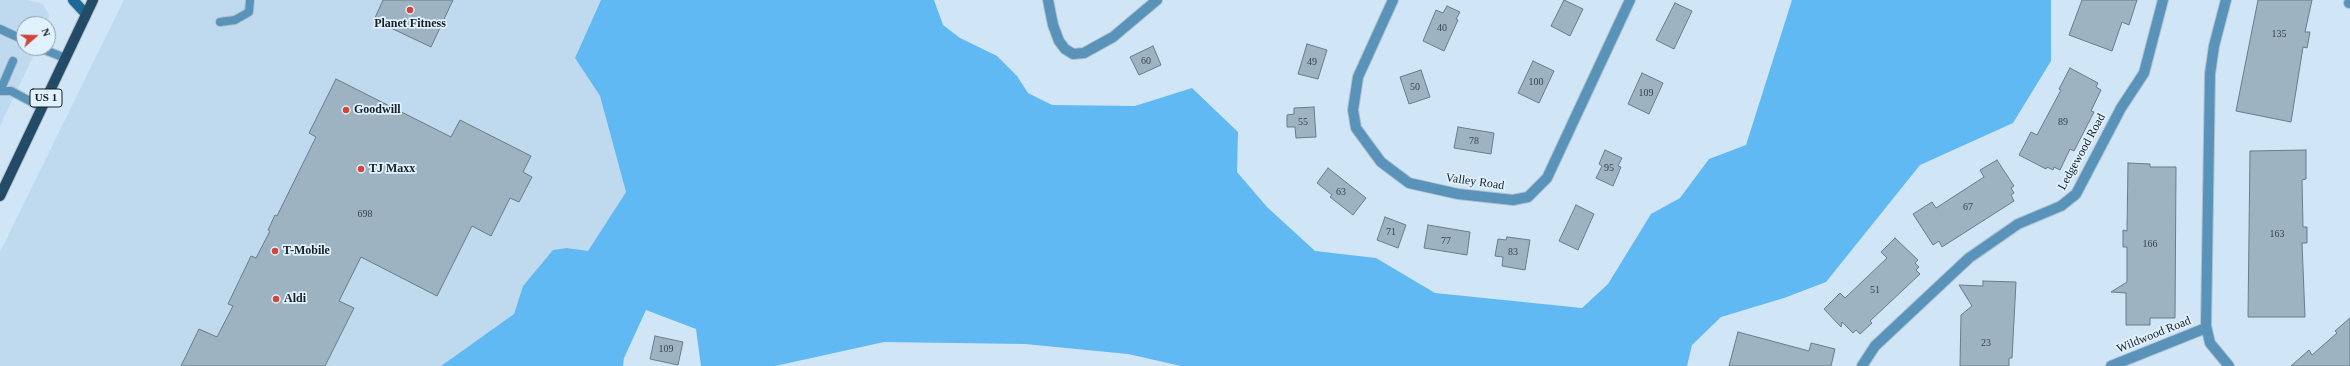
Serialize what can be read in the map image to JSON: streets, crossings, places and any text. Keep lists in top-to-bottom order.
{
  "streets": {
    "main road": ["US 1"],
    "street": ["Ledgewood Road", "Valley Road", "Wildwood Road"]
  },
  "places": [
    "Planet Fitness",
    "Goodwill",
    "TJ Maxx",
    "T-Mobile",
    "Aldi"
  ],
  "house_numbers": [
    "40",
    "135",
    "60",
    "49",
    "100",
    "50",
    "109",
    "55",
    "89",
    "78",
    "95",
    "63",
    "67",
    "698",
    "71",
    "163",
    "77",
    "166",
    "83",
    "51",
    "23",
    "109"
  ],
  "north": "right"
}
